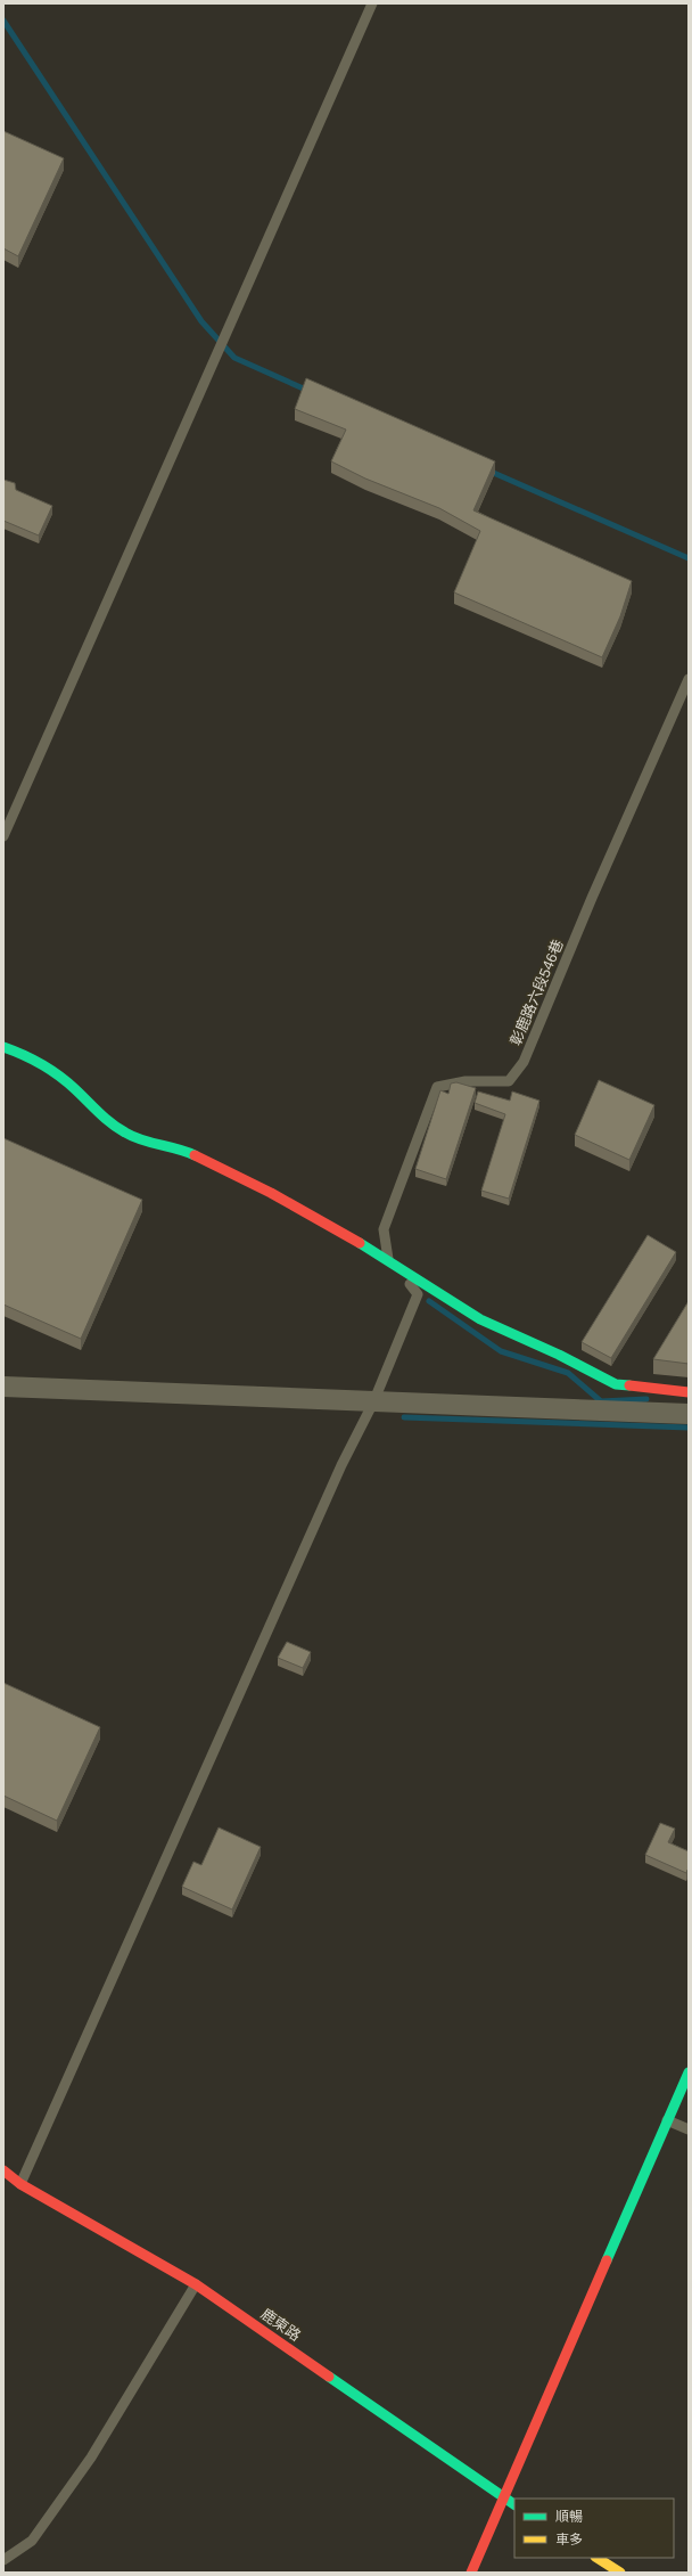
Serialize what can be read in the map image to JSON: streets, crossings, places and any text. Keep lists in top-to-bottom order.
{
  "streets": {
    "street": ["鹿東路"],
    "lane": ["彰鹿路六段546巷"]
  },
  "legend": ["順暢", "車多"]
}
